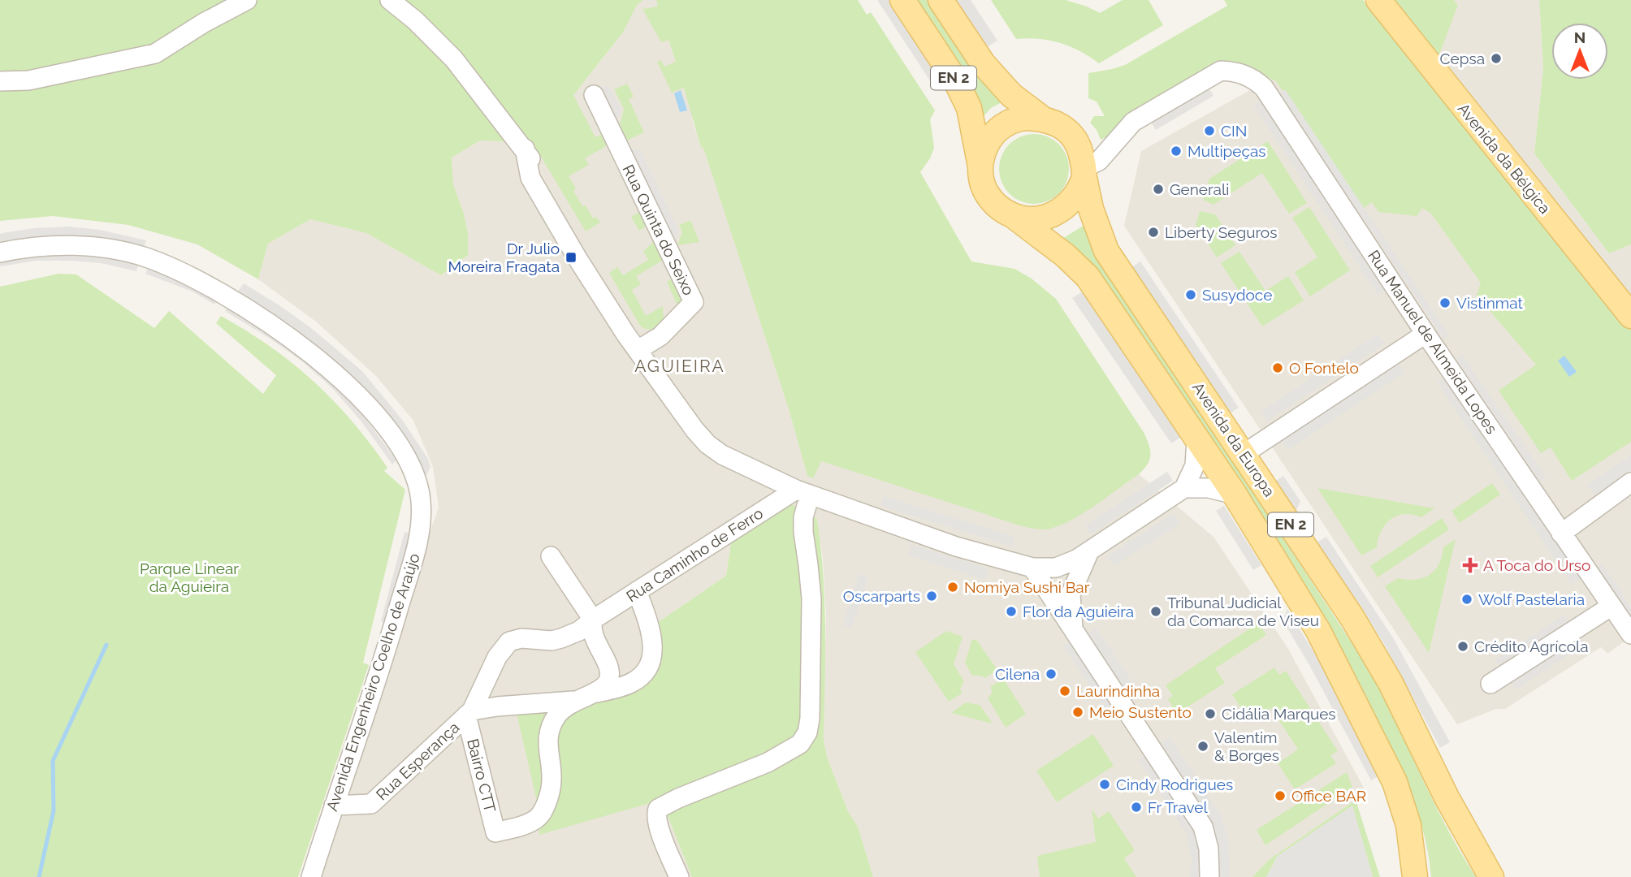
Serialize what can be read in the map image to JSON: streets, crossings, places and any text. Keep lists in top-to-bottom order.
{
  "streets": {
    "main road": ["EN 2", "Avenida da Bélgica", "Avenida da Europa"],
    "street": [
      "Rua Quinta do Seixo",
      "Rua Manuel de Almeida Lopes",
      "Rua Caminho de Ferro",
      "Avenida Engenheiro Coelho de Araújo",
      "Rua Esperança",
      "Bairro CTT"
    ]
  },
  "crossings": [
    ["EN 2", "Rua Manuel de Almeida Lopes"],
    ["EN 2", "Avenida da Europa"],
    ["Rua Manuel de Almeida Lopes", "Avenida da Europa"],
    ["Rua Caminho de Ferro", "Rua Esperança"],
    ["Rua Caminho de Ferro", "Bairro CTT"],
    ["Avenida Engenheiro Coelho de Araújo", "Rua Esperança"],
    ["Rua Esperança", "Bairro CTT"]
  ],
  "districts": ["AGUIEIRA"],
  "parks": ["Parque Linear da Aguieira"],
  "places": {
    "other": [
      "Cepsa",
      "CIN",
      "Multipeças",
      "Generali",
      "Liberty Seguros",
      "Susydoce",
      "Vistinmat",
      "O Fontelo",
      "Nomiya Sushi Bar",
      "Oscarparts",
      "Wolf Pastelaria",
      "Flor da Aguieira",
      "Tribunal Judicial da Comarca de Viseu",
      "Crédito Agrícola",
      "Cilena",
      "Laurindinha",
      "Meio Sustento",
      "Cidália Marques",
      "Valentim & Borges",
      "Cindy Rodrigues",
      "Office BAR",
      "Fr Travel"
    ],
    "transit": ["Dr Julio Moreira Fragata"],
    "health": ["A Toca do Urso"]
  },
  "north": "top"
}
